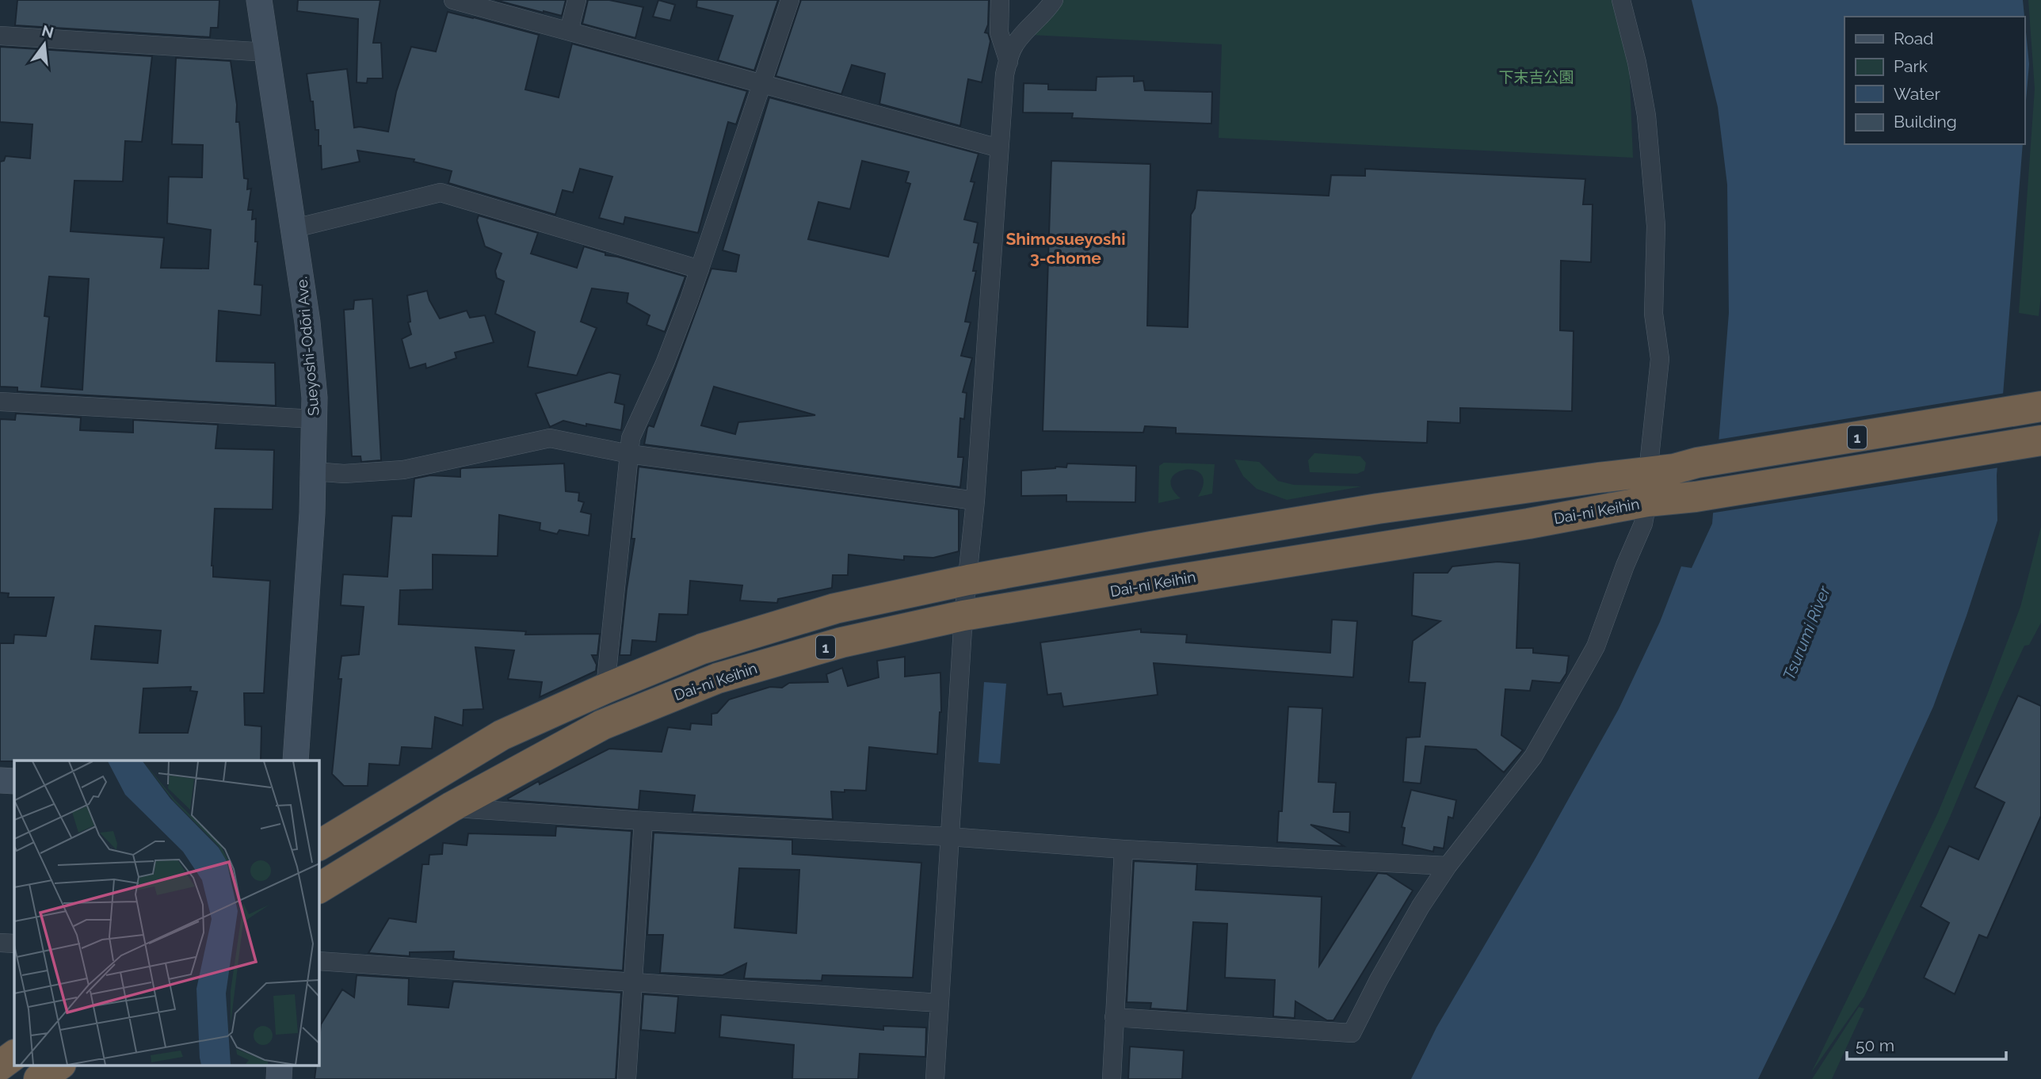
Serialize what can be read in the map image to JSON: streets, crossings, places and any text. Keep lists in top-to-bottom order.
{
  "streets": {
    "highway": ["1", "Dai-ni Keihin"],
    "street": ["Sueyoshi-Odōri Ave."]
  },
  "districts": ["Shimosueyoshi 3-chome"],
  "water": ["Tsurumi River"],
  "parks": ["下末吉公園"],
  "legend": [
    "Road",
    "Park",
    "Water",
    "Building"
  ],
  "scale_bar": "50 m",
  "north": "top"
}
